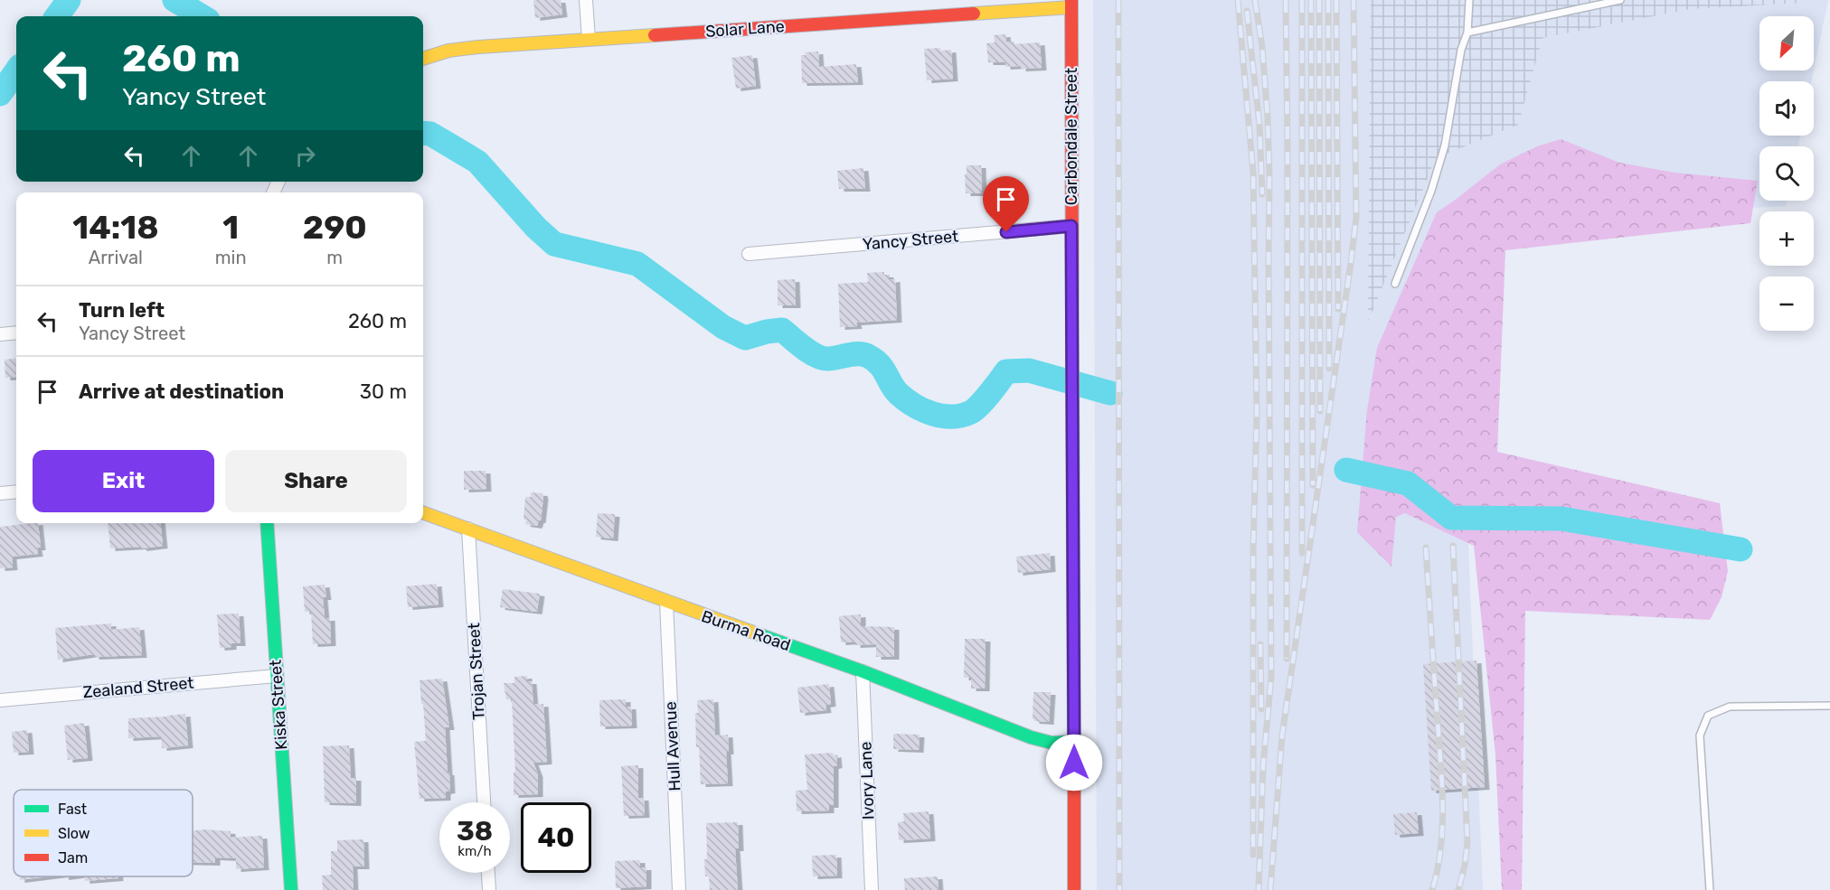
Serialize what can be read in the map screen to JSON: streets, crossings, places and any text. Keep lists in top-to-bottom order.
{
  "streets": {
    "street": [
      "Solar Lane",
      "Carbondale Street",
      "Yancy Street",
      "Burma Road",
      "Trojan Street",
      "Zealand Street",
      "Kiska Street",
      "Hull Avenue",
      "Ivory Lane"
    ]
  },
  "crossings": [
    ["Solar Lane", "Carbondale Street"],
    ["Carbondale Street", "Yancy Street"],
    ["Carbondale Street", "Burma Road"],
    ["Burma Road", "Trojan Street"],
    ["Burma Road", "Hull Avenue"],
    ["Burma Road", "Ivory Lane"],
    ["Zealand Street", "Kiska Street"]
  ],
  "legend": ["Fast", "Slow", "Jam"],
  "north": "bottom left",
  "page": {
    "map_buttons": ["+", "−"],
    "turn": ["260 m", "Yancy Street"],
    "eta": [
      "14:18",
      "Arrival",
      "1",
      "min",
      "290",
      "m"
    ],
    "list": [
      {
        "name": "Turn left",
        "note": "Yancy Street",
        "value": "260 m"
      },
      {
        "name": "Arrive at destination",
        "value": "30 m"
      }
    ],
    "buttons": ["Exit", "Share"],
    "speed": "38 km/h",
    "limit": "40"
  }
}
